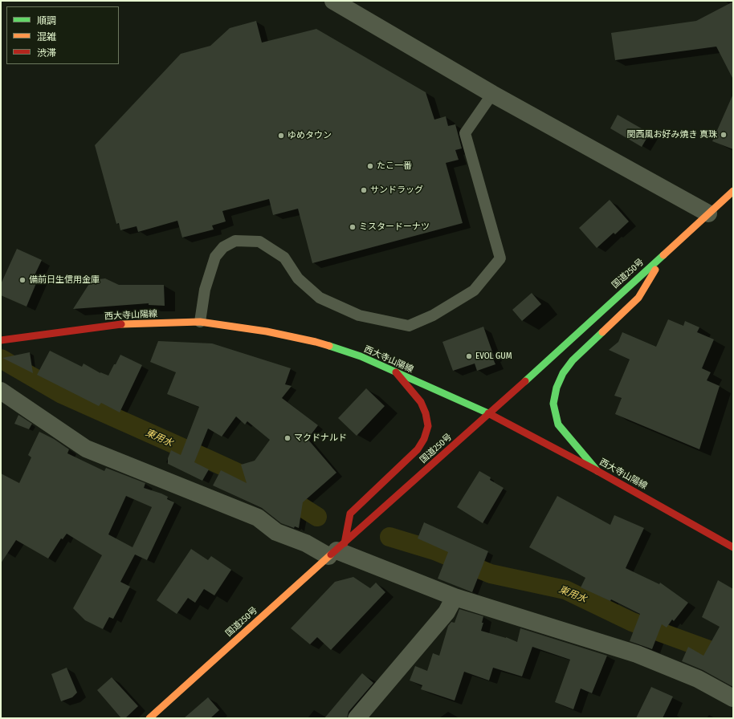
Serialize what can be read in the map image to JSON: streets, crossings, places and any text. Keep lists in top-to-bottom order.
{
  "streets": {
    "main road": ["国道250号", "西大寺山陽線"]
  },
  "crossings": [
    ["国道250号", "西大寺山陽線"]
  ],
  "water": ["東用水"],
  "places": [
    "関西風お好み焼き 真珠",
    "ゆめタウン",
    "たこ一番",
    "サンドラッグ",
    "ミスタードーナツ",
    "備前日生信用金庫",
    "EVOL GUM",
    "マクドナルド"
  ],
  "legend": ["順調", "混雑", "渋滞"]
}
